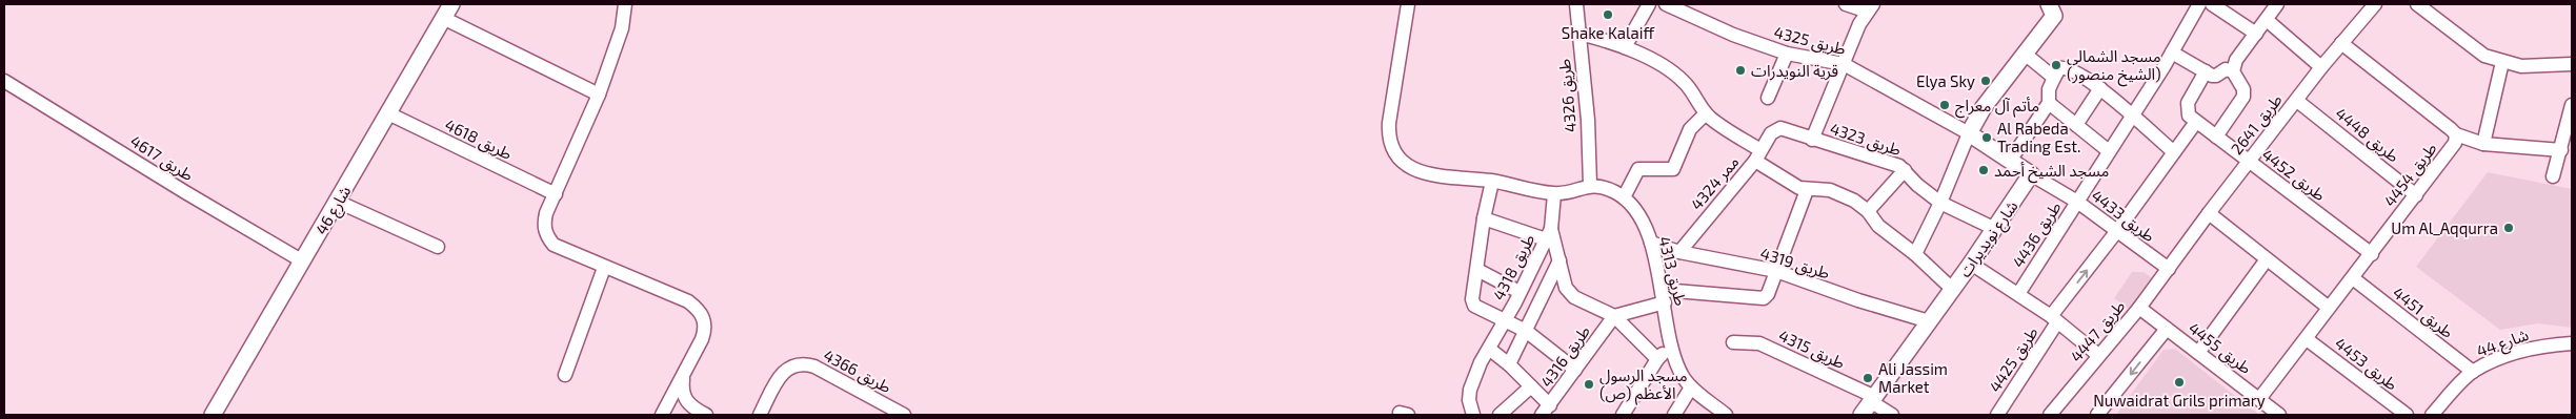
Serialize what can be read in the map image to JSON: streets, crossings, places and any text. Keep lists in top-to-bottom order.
{
  "streets": {
    "street": [
      "طريق 4325",
      "طريق 4326",
      "طريق 2641",
      "طريق 4448",
      "طريق 4618",
      "طريق 4323",
      "طريق 4617",
      "طريق 4452",
      "طريق 4454",
      "ممر 4324",
      "شارع 46",
      "طريق 4433",
      "طريق 4436",
      "شارع نويديرات",
      "طريق 4319",
      "طريق 4318",
      "طريق 4313",
      "طريق 4451",
      "طريق 4447",
      "شارع 44",
      "طريق 4455",
      "طريق 4315",
      "طريق 4316",
      "طريق 4425",
      "طريق 4453",
      "طريق 4366"
    ]
  },
  "crossings": [
    ["طريق 4326", "طريق 4319"],
    ["طريق 4326", "طريق 4318"],
    ["طريق 4326", "طريق 4313"],
    ["طريق 4326", "طريق 4316"],
    ["طريق 2641", "طريق 4448"],
    ["طريق 2641", "طريق 4452"],
    ["طريق 2641", "طريق 4454"],
    ["طريق 2641", "طريق 4433"],
    ["طريق 2641", "طريق 4447"],
    ["طريق 4448", "طريق 4454"],
    ["طريق 4618", "شارع 46"],
    ["طريق 4323", "ممر 4324"],
    ["طريق 4323", "شارع نويديرات"],
    ["طريق 4617", "شارع 46"],
    ["طريق 4452", "طريق 4454"],
    ["طريق 4452", "طريق 4425"],
    ["طريق 4454", "طريق 4451"],
    ["طريق 4454", "طريق 4455"],
    ["طريق 4454", "طريق 4453"],
    ["ممر 4324", "طريق 4319"],
    ["طريق 4433", "طريق 4436"],
    ["طريق 4433", "شارع نويديرات"],
    ["طريق 4433", "طريق 4447"],
    ["طريق 4433", "طريق 4425"],
    ["شارع نويديرات", "طريق 4319"],
    ["شارع نويديرات", "طريق 4315"],
    ["طريق 4319", "طريق 4318"],
    ["طريق 4319", "طريق 4313"],
    ["طريق 4319", "طريق 4316"],
    ["طريق 4318", "طريق 4313"],
    ["طريق 4318", "طريق 4316"],
    ["طريق 4313", "طريق 4316"],
    ["طريق 4451", "شارع 44"],
    ["طريق 4447", "طريق 4455"]
  ],
  "places": [
    "Shake Kalaiff",
    "مسجد الشمالي (الشيخ منصور)",
    "قرية النويدرات",
    "Elya Sky",
    "مأتم آل معراج",
    "Al Rabeda Trading Est.",
    "مسجد الشيخ أحمد",
    "Um Al_Aqqurra",
    "Ali Jassim Market",
    "Nuwaidrat Grils primary",
    "مسجد الرسول الأعظم (ص)"
  ]
}
